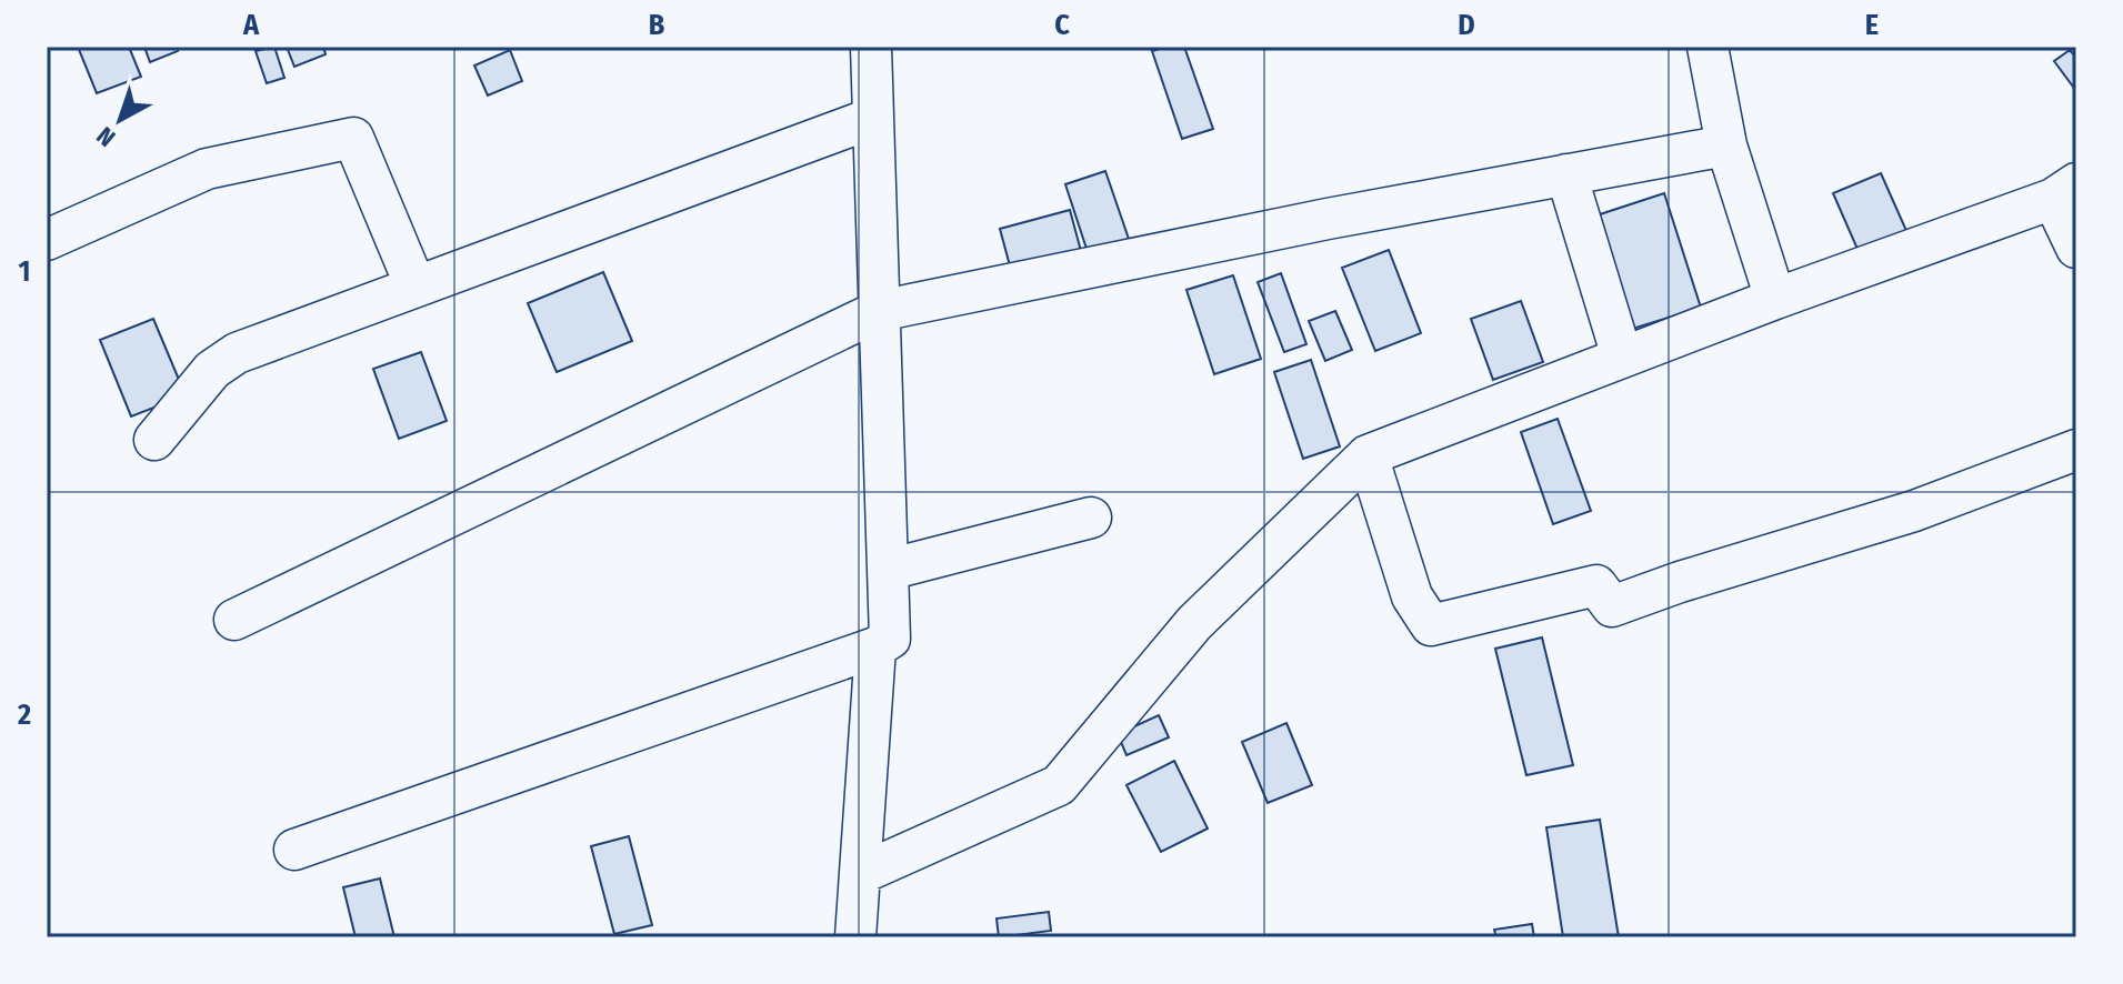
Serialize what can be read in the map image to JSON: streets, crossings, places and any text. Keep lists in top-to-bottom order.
{
  "north": "bottom left",
  "grid": {
    "columns": [
      "A",
      "B",
      "C",
      "D",
      "E"
    ],
    "rows": ["1", "2"]
  }
}
